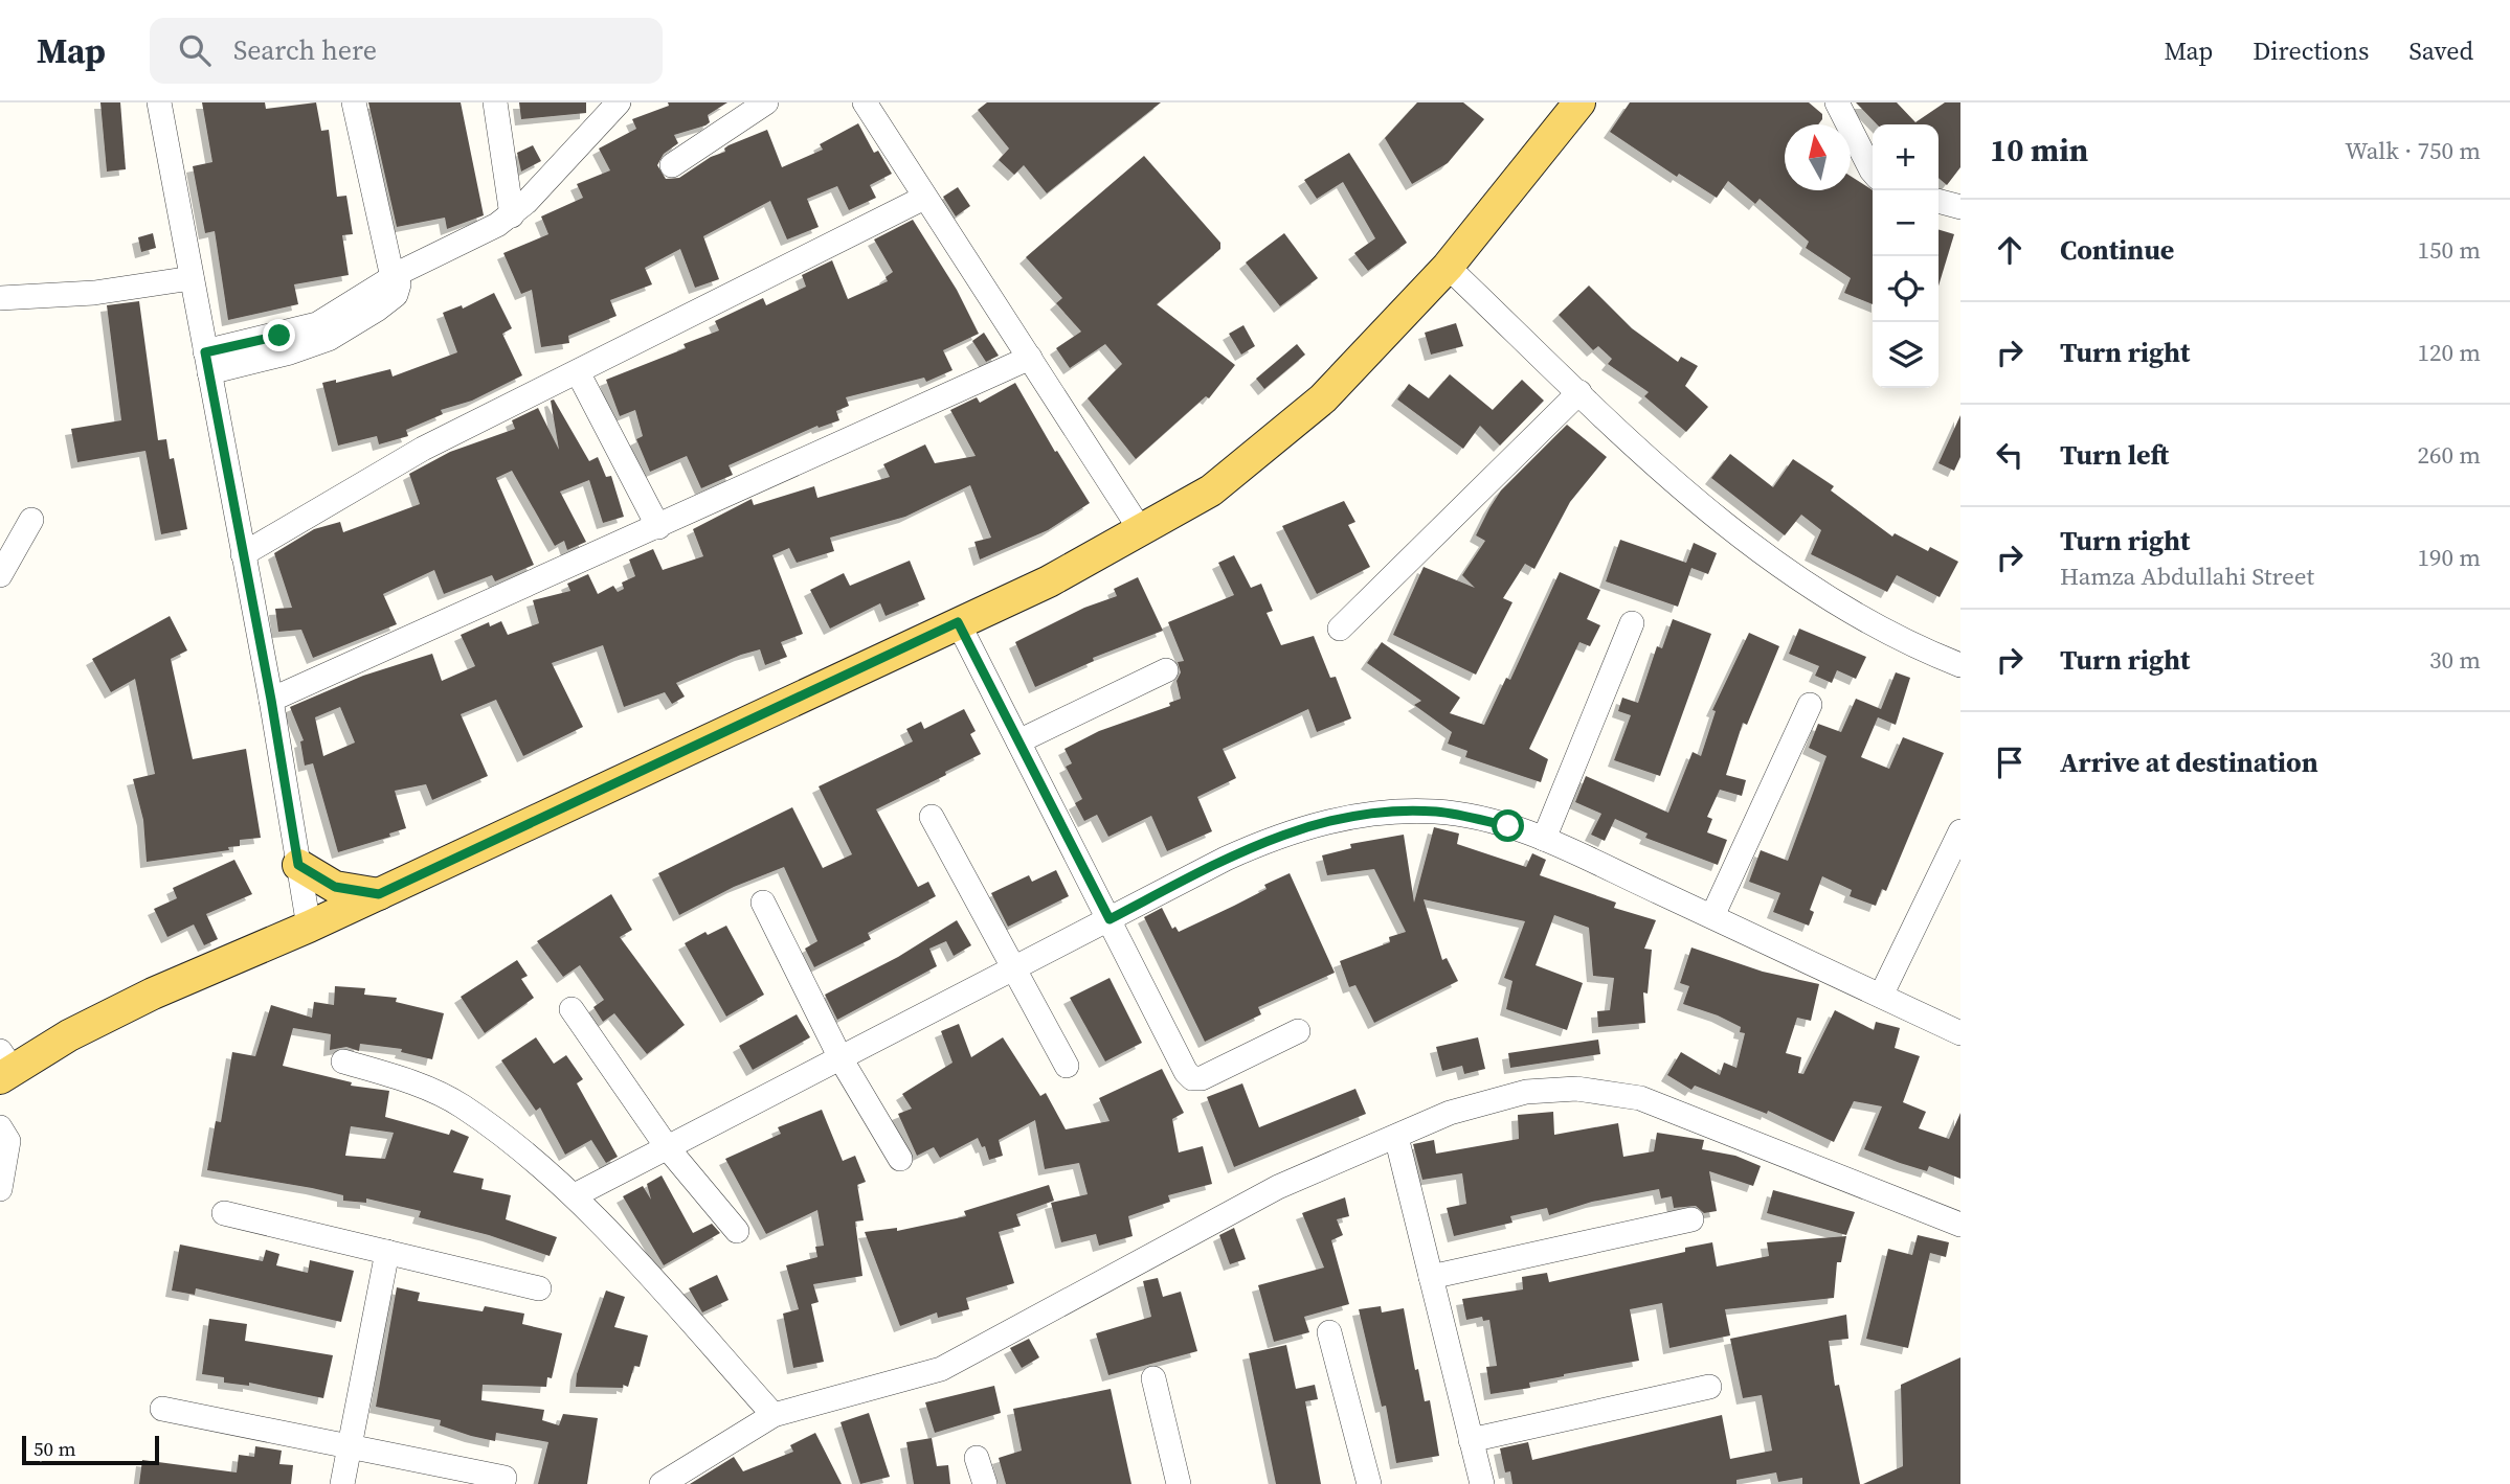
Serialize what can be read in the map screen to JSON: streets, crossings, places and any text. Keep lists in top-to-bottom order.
{
  "scale_bar": "50 m",
  "north": "top",
  "page": {
    "header": "Map",
    "search": "Search here",
    "nav": ["Map", "Directions", "Saved"],
    "heading": ["10 min", "Walk · 750 m"],
    "map_buttons": ["+", "−"],
    "list": [
      ["Continue", "150 m"],
      ["Turn right", "120 m"],
      ["Turn left", "260 m"],
      ["Turn right", "Hamza Abdullahi Street", "190 m"],
      ["Turn right", "30 m"],
      "Arrive at destination"
    ],
    "scale": "50 m"
  }
}
